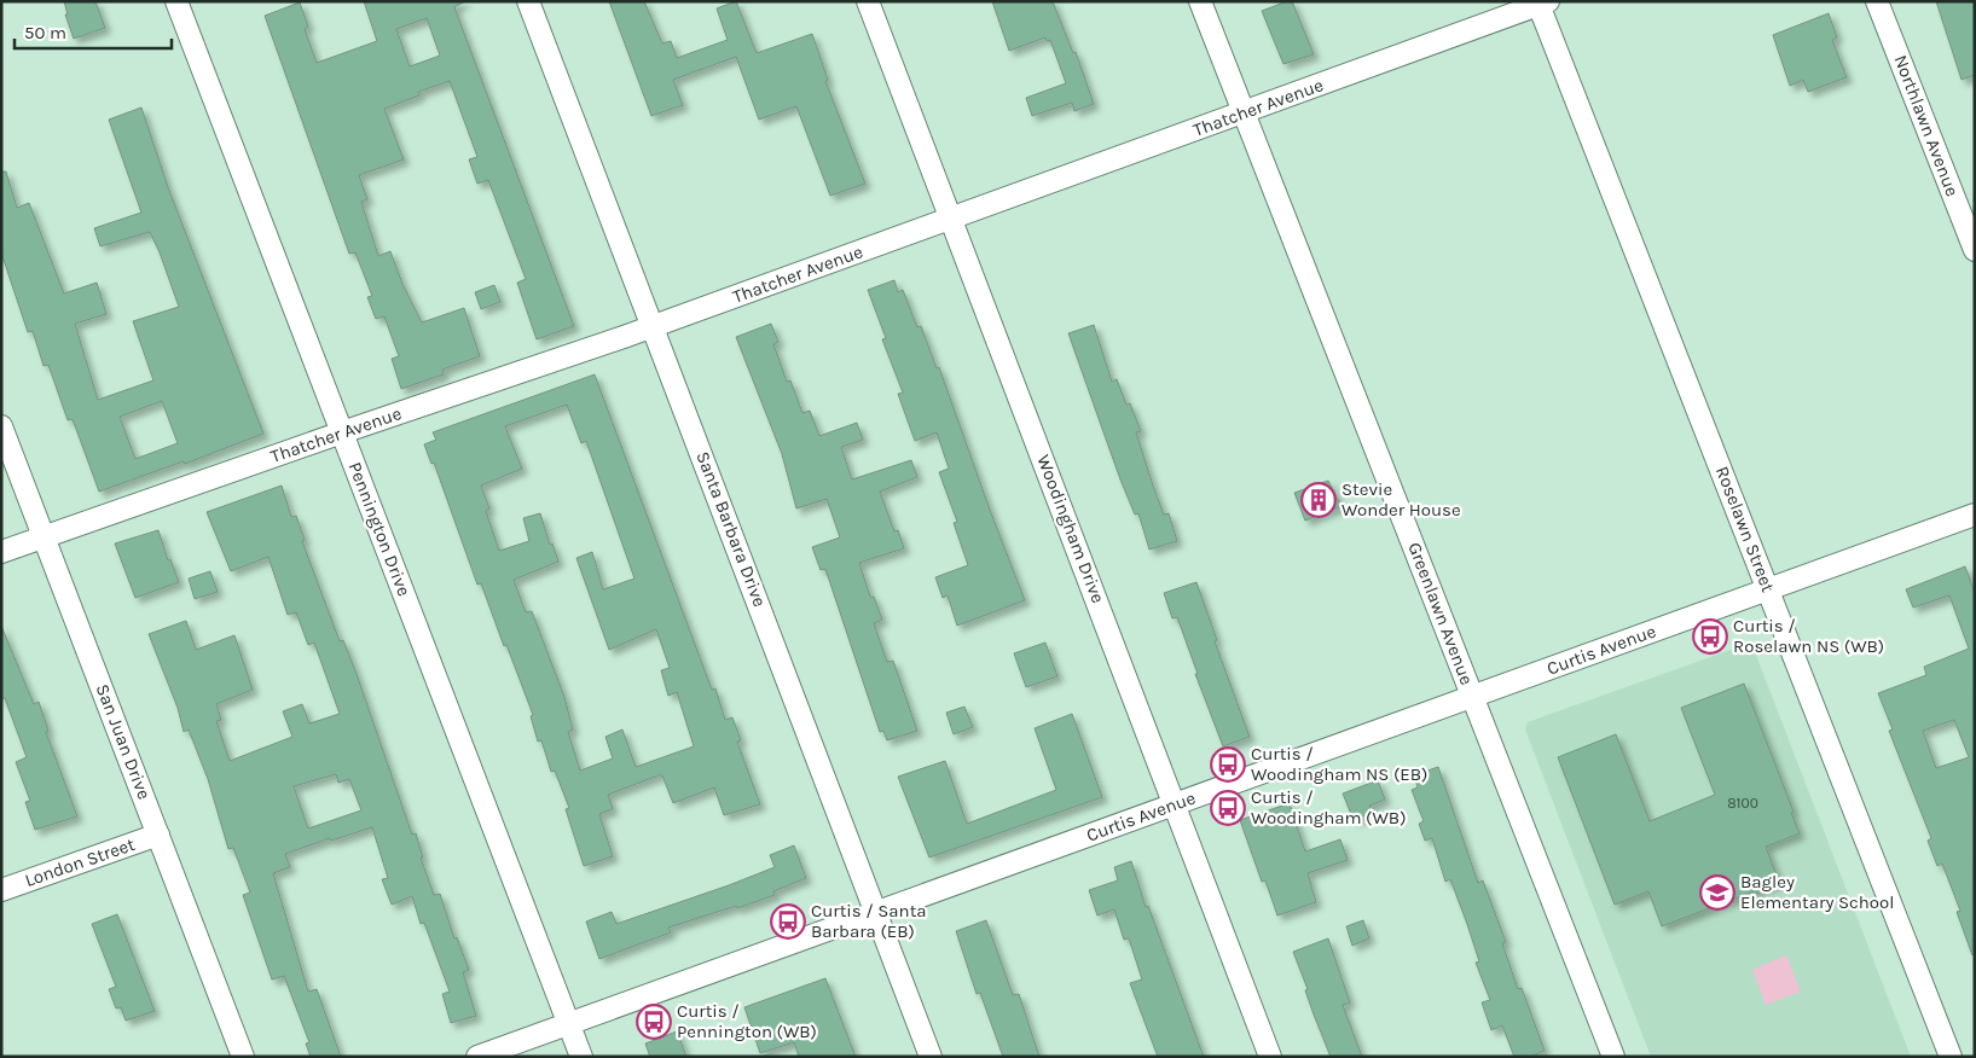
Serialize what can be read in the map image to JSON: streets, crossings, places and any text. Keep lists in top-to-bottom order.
{
  "streets": {
    "street": [
      "Thatcher Avenue",
      "Northlawn Avenue",
      "Pennington Drive",
      "Santa Barbara Drive",
      "Woodingham Drive",
      "Roselawn Street",
      "Greenlawn Avenue",
      "Curtis Avenue",
      "San Juan Drive",
      "London Street"
    ]
  },
  "crossings": [
    ["Thatcher Avenue", "Pennington Drive"],
    ["Thatcher Avenue", "Santa Barbara Drive"],
    ["Thatcher Avenue", "Woodingham Drive"],
    ["Thatcher Avenue", "Roselawn Street"],
    ["Thatcher Avenue", "Greenlawn Avenue"],
    ["Thatcher Avenue", "San Juan Drive"],
    ["Pennington Drive", "Curtis Avenue"],
    ["Santa Barbara Drive", "Curtis Avenue"],
    ["Woodingham Drive", "Curtis Avenue"],
    ["Roselawn Street", "Curtis Avenue"],
    ["Greenlawn Avenue", "Curtis Avenue"],
    ["San Juan Drive", "London Street"]
  ],
  "places": {
    "building": ["Stevie Wonder House"],
    "bus stop": [
      "Curtis / Roselawn NS (WB)",
      "Curtis / Woodingham NS (EB)",
      "Curtis / Woodingham (WB)",
      "Curtis / Santa Barbara (EB)",
      "Curtis / Pennington (WB)"
    ],
    "school or university": ["Bagley Elementary School"]
  },
  "house_numbers": ["8100"],
  "scale_bar": "50 m"
}
